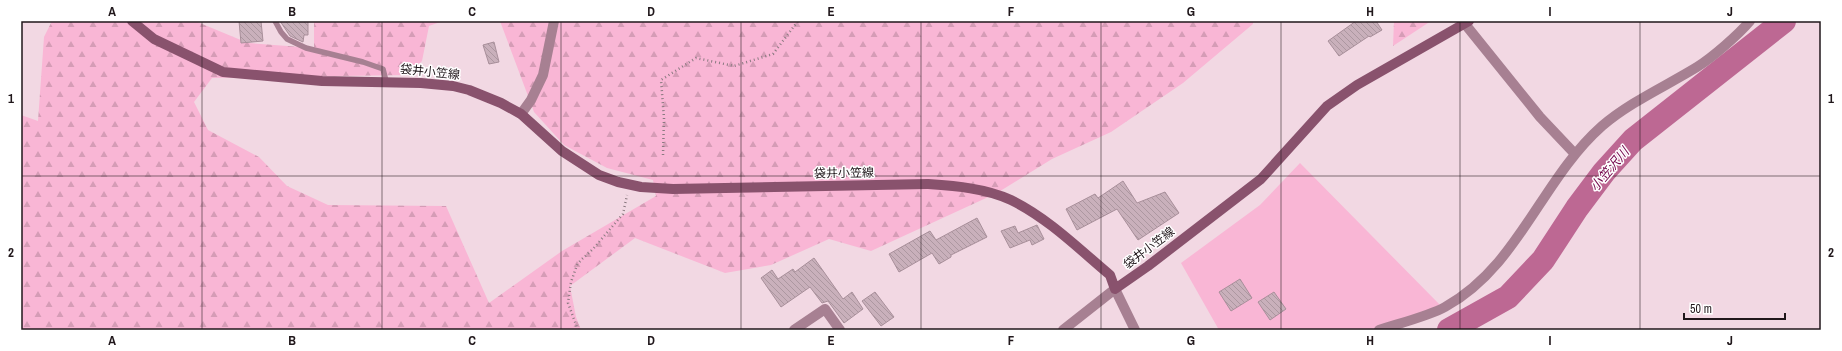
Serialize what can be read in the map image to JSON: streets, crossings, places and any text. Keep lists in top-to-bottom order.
{
  "streets": {
    "main road": ["袋井小笠線"]
  },
  "water": ["小笠沢川"],
  "scale_bar": "50 m",
  "grid": {
    "columns": [
      "A",
      "B",
      "C",
      "D",
      "E",
      "F",
      "G",
      "H",
      "I",
      "J"
    ],
    "rows": ["1", "2"]
  }
}
